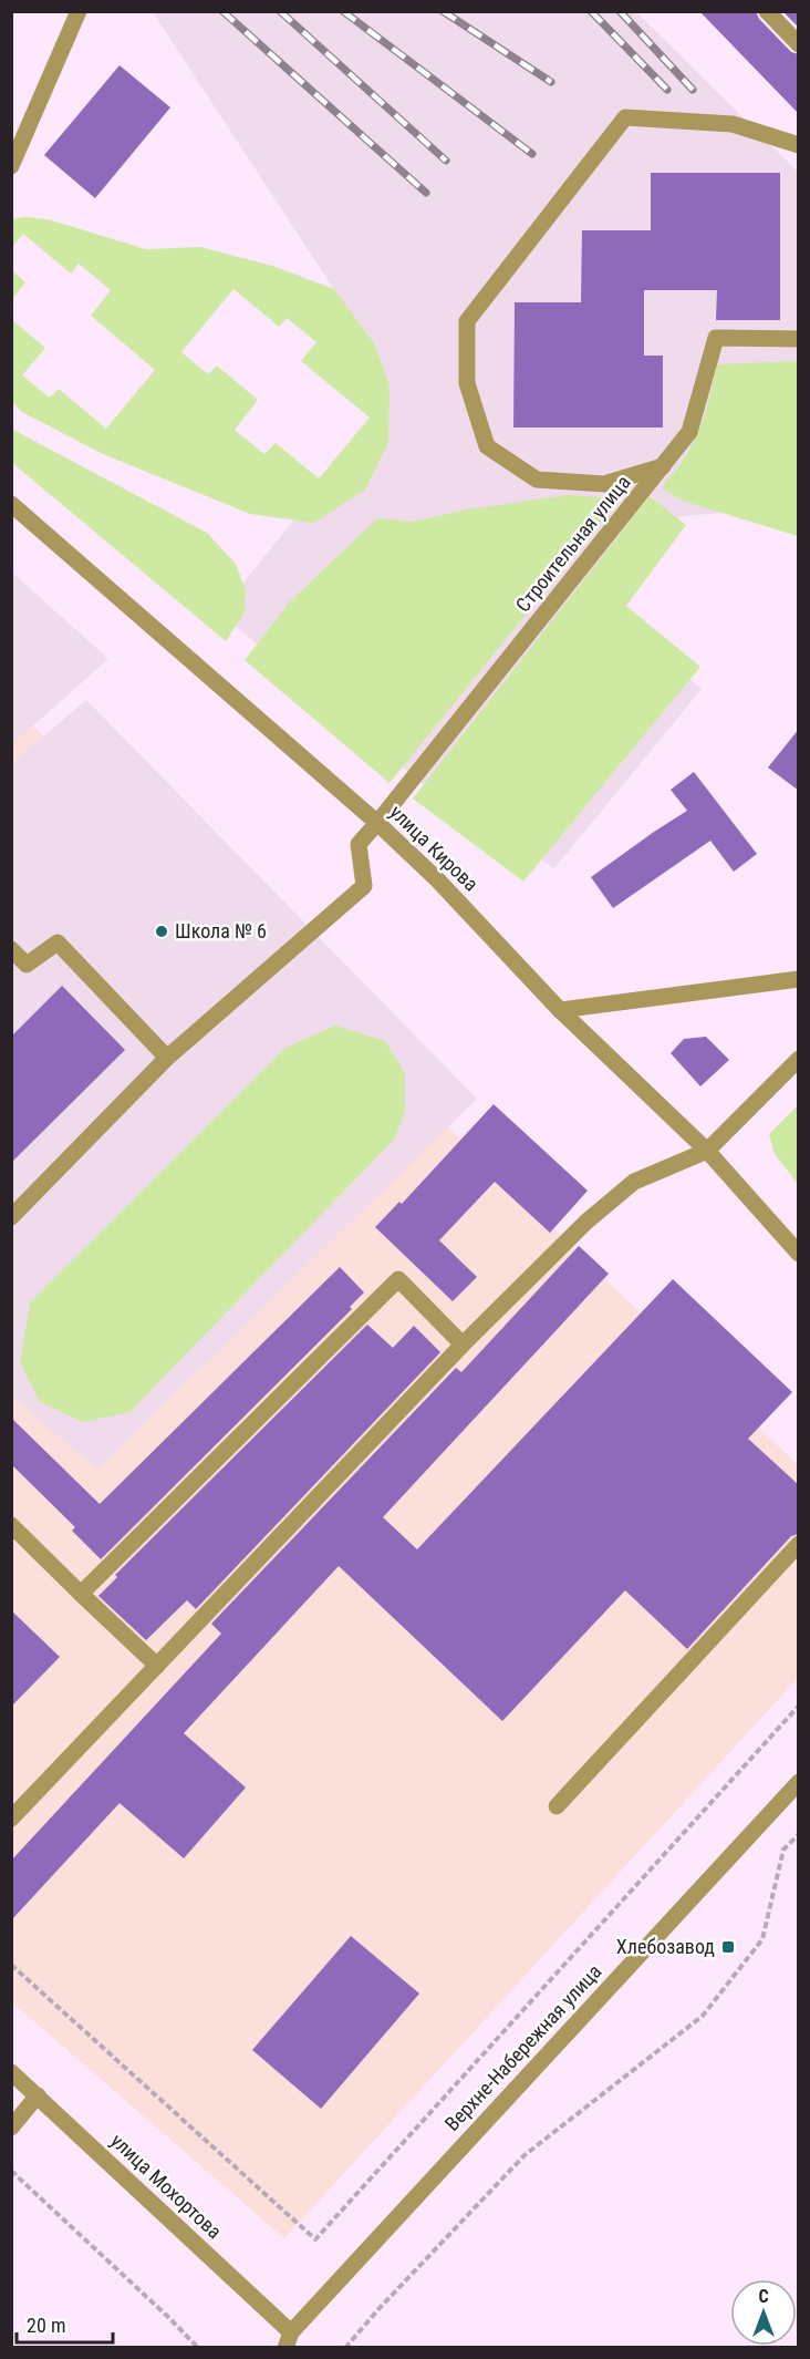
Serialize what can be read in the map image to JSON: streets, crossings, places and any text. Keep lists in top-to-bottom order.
{
  "streets": {
    "street": [
      "Строительная улица",
      "улица Кирова",
      "Верхне-Набережная улица",
      "улица Мохортова"
    ]
  },
  "crossings": [
    ["Строительная улица", "улица Кирова"],
    ["Верхне-Набережная улица", "улица Мохортова"]
  ],
  "places": {
    "other": ["Школа № 6"],
    "transit": ["Хлебозавод"]
  },
  "scale_bar": "20 m",
  "north": "top"
}
